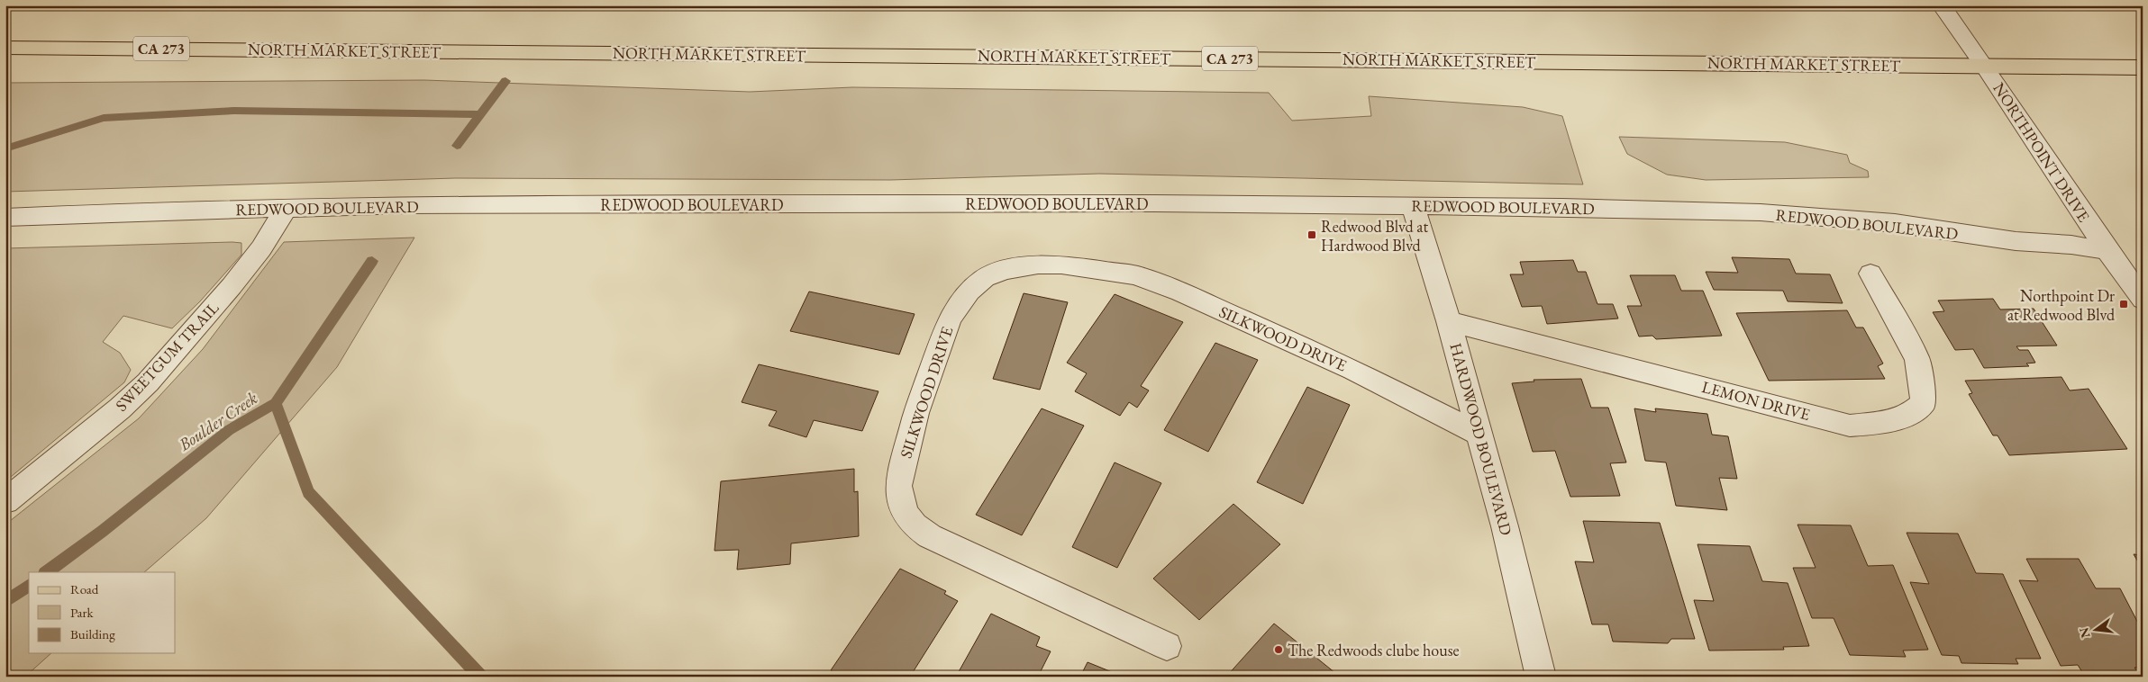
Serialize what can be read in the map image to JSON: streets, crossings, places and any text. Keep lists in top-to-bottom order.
{
  "streets": {
    "main road": ["CA 273", "NORTH MARKET STREET"],
    "street": [
      "NORTHPOINT DRIVE",
      "REDWOOD BOULEVARD",
      "SILKWOOD DRIVE",
      "SWEETGUM TRAIL",
      "LEMON DRIVE",
      "HARDWOOD BOULEVARD"
    ]
  },
  "crossings": [
    ["NORTH MARKET STREET", "NORTHPOINT DRIVE"],
    ["NORTHPOINT DRIVE", "REDWOOD BOULEVARD"],
    ["REDWOOD BOULEVARD", "SWEETGUM TRAIL"],
    ["REDWOOD BOULEVARD", "HARDWOOD BOULEVARD"],
    ["SILKWOOD DRIVE", "HARDWOOD BOULEVARD"],
    ["LEMON DRIVE", "HARDWOOD BOULEVARD"]
  ],
  "water": ["Boulder Creek"],
  "places": {
    "transit": ["Redwood Blvd at Hardwood Blvd", "Northpoint Dr at Redwood Blvd"],
    "other": ["The Redwoods clube house"]
  },
  "legend": ["Road", "Park", "Building"],
  "north": "left"
}
